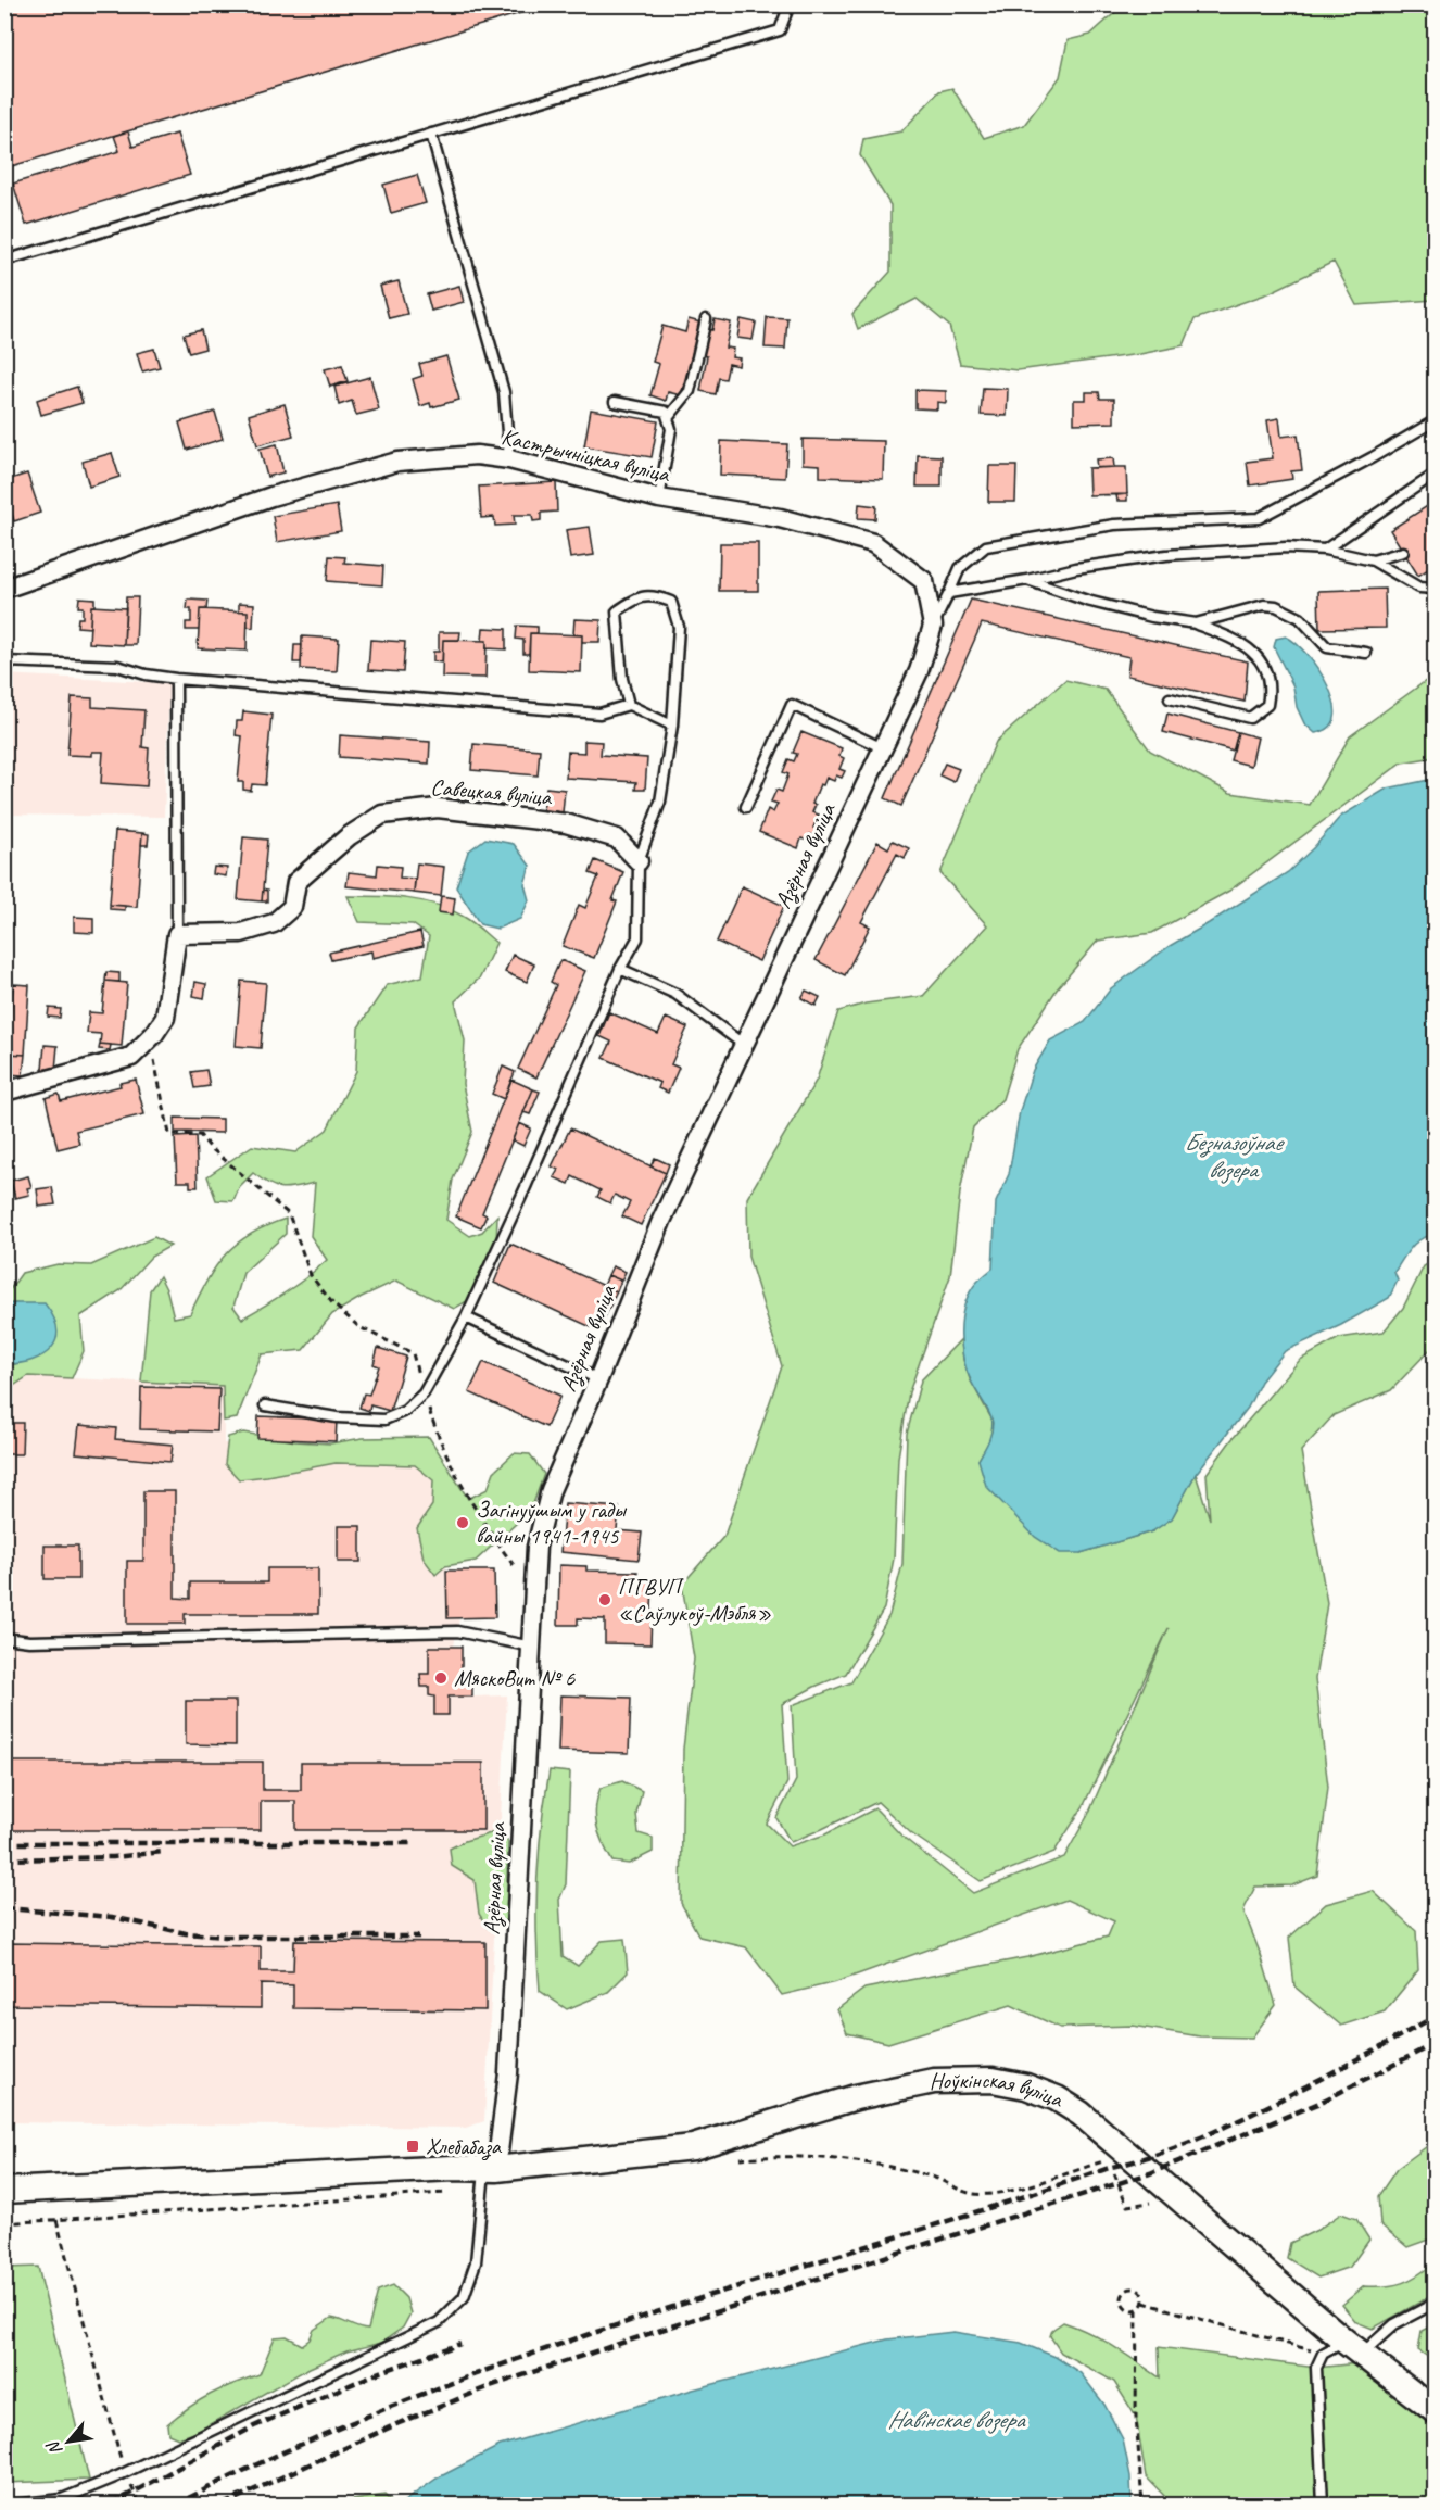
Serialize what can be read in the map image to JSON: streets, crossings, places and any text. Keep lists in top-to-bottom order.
{
  "streets": {
    "main road": ["Ноўкінская вуліца"],
    "street": ["Кастрычніцкая вуліца", "Савецкая вуліца", "Азёрная вуліца"]
  },
  "crossings": [
    ["Кастрычніцкая вуліца", "Азёрная вуліца"],
    ["Азёрная вуліца", "Ноўкінская вуліца"]
  ],
  "water": ["Безназоўнае возера", "Навінскае возера"],
  "places": {
    "other": ["Загінуўшым у гады вайны 1941-1945", "ПГВУП «Саўлукоў-Мэбля»", "МяскоВит № 6"],
    "transit": ["Хлебабаза"]
  },
  "north": "bottom left"
}
